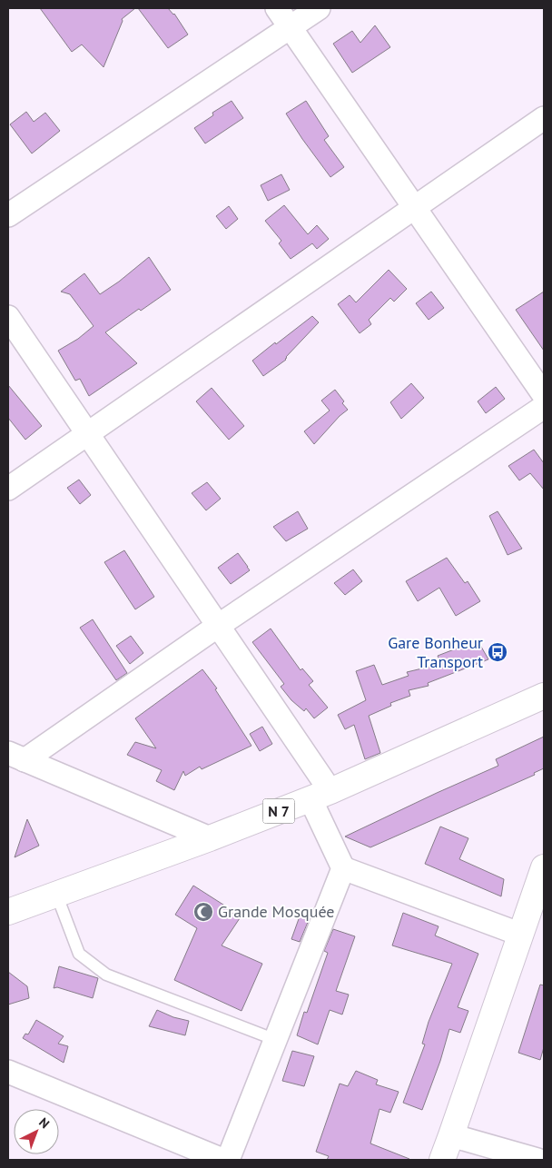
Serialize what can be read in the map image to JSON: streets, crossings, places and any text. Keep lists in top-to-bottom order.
{
  "streets": {
    "main road": ["N 7"]
  },
  "places": {
    "bus stop": ["Gare Bonheur Transport"],
    "mosque": ["Grande Mosquée"]
  },
  "north": "top right"
}
